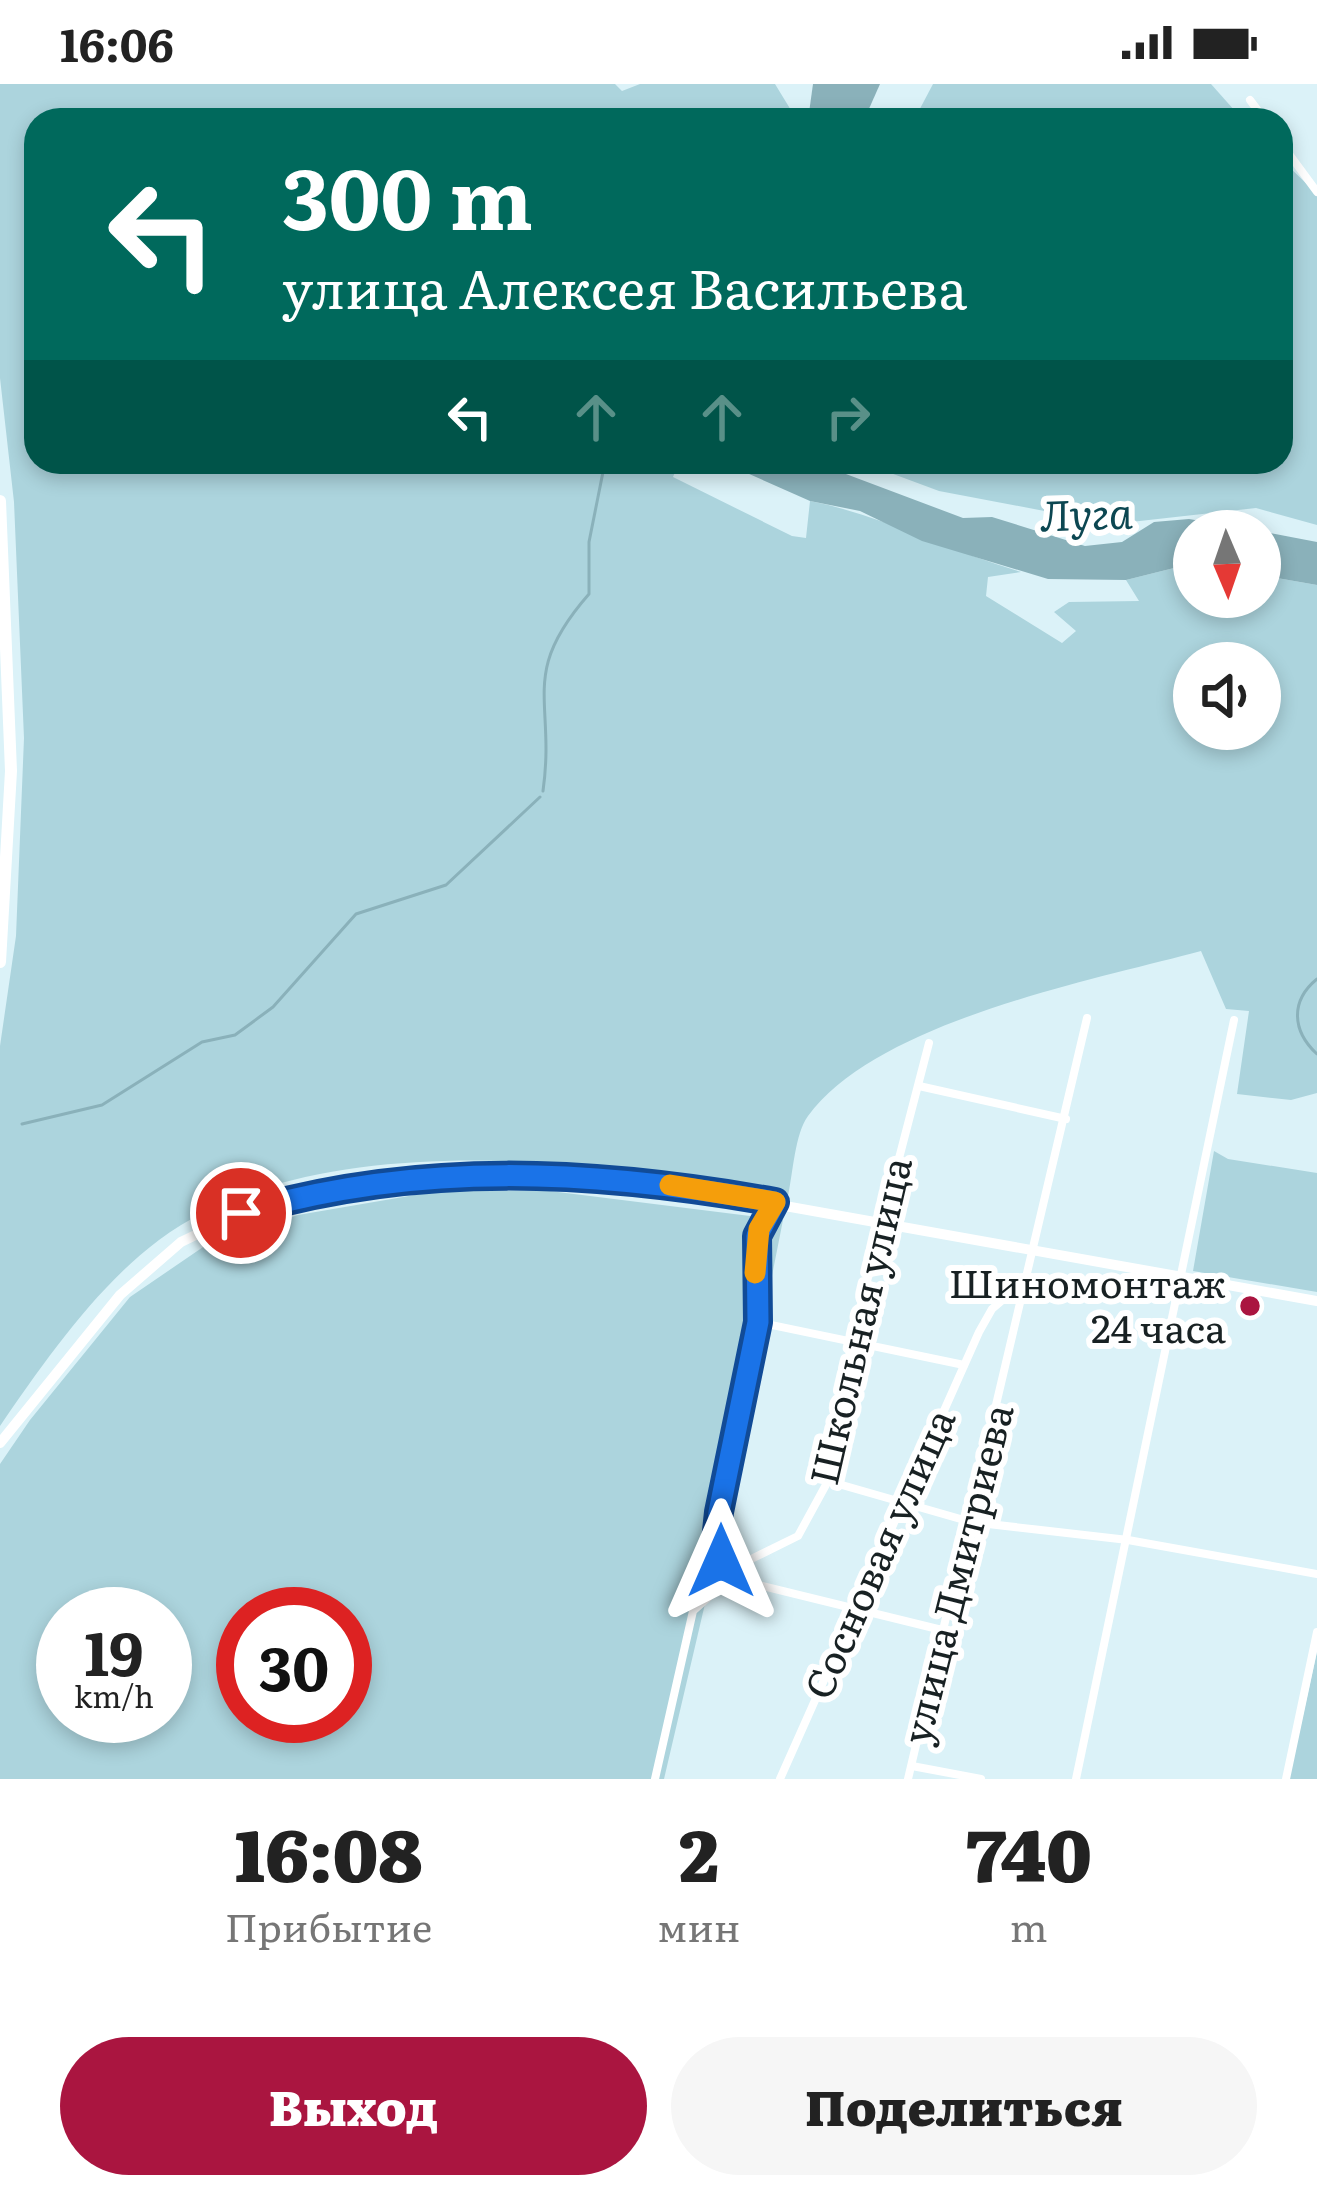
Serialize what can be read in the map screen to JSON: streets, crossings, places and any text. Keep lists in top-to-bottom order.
{
  "streets": {
    "street": ["Школьная улица", "Сосновая улица", "улица Дмитриева"]
  },
  "crossings": [
    ["Сосновая улица", "улица Дмитриева"]
  ],
  "water": ["Луга"],
  "places": ["Шиномонтаж 24 часа"],
  "north": "bottom",
  "page": {
    "status": "16:06",
    "turn": ["300 m", "улица Алексея Васильева"],
    "speed": "19 km/h",
    "limit": "30",
    "eta": [
      "16:08",
      "Прибытие",
      "2",
      "мин",
      "740",
      "m"
    ],
    "buttons": ["Выход", "Поделиться"]
  }
}
